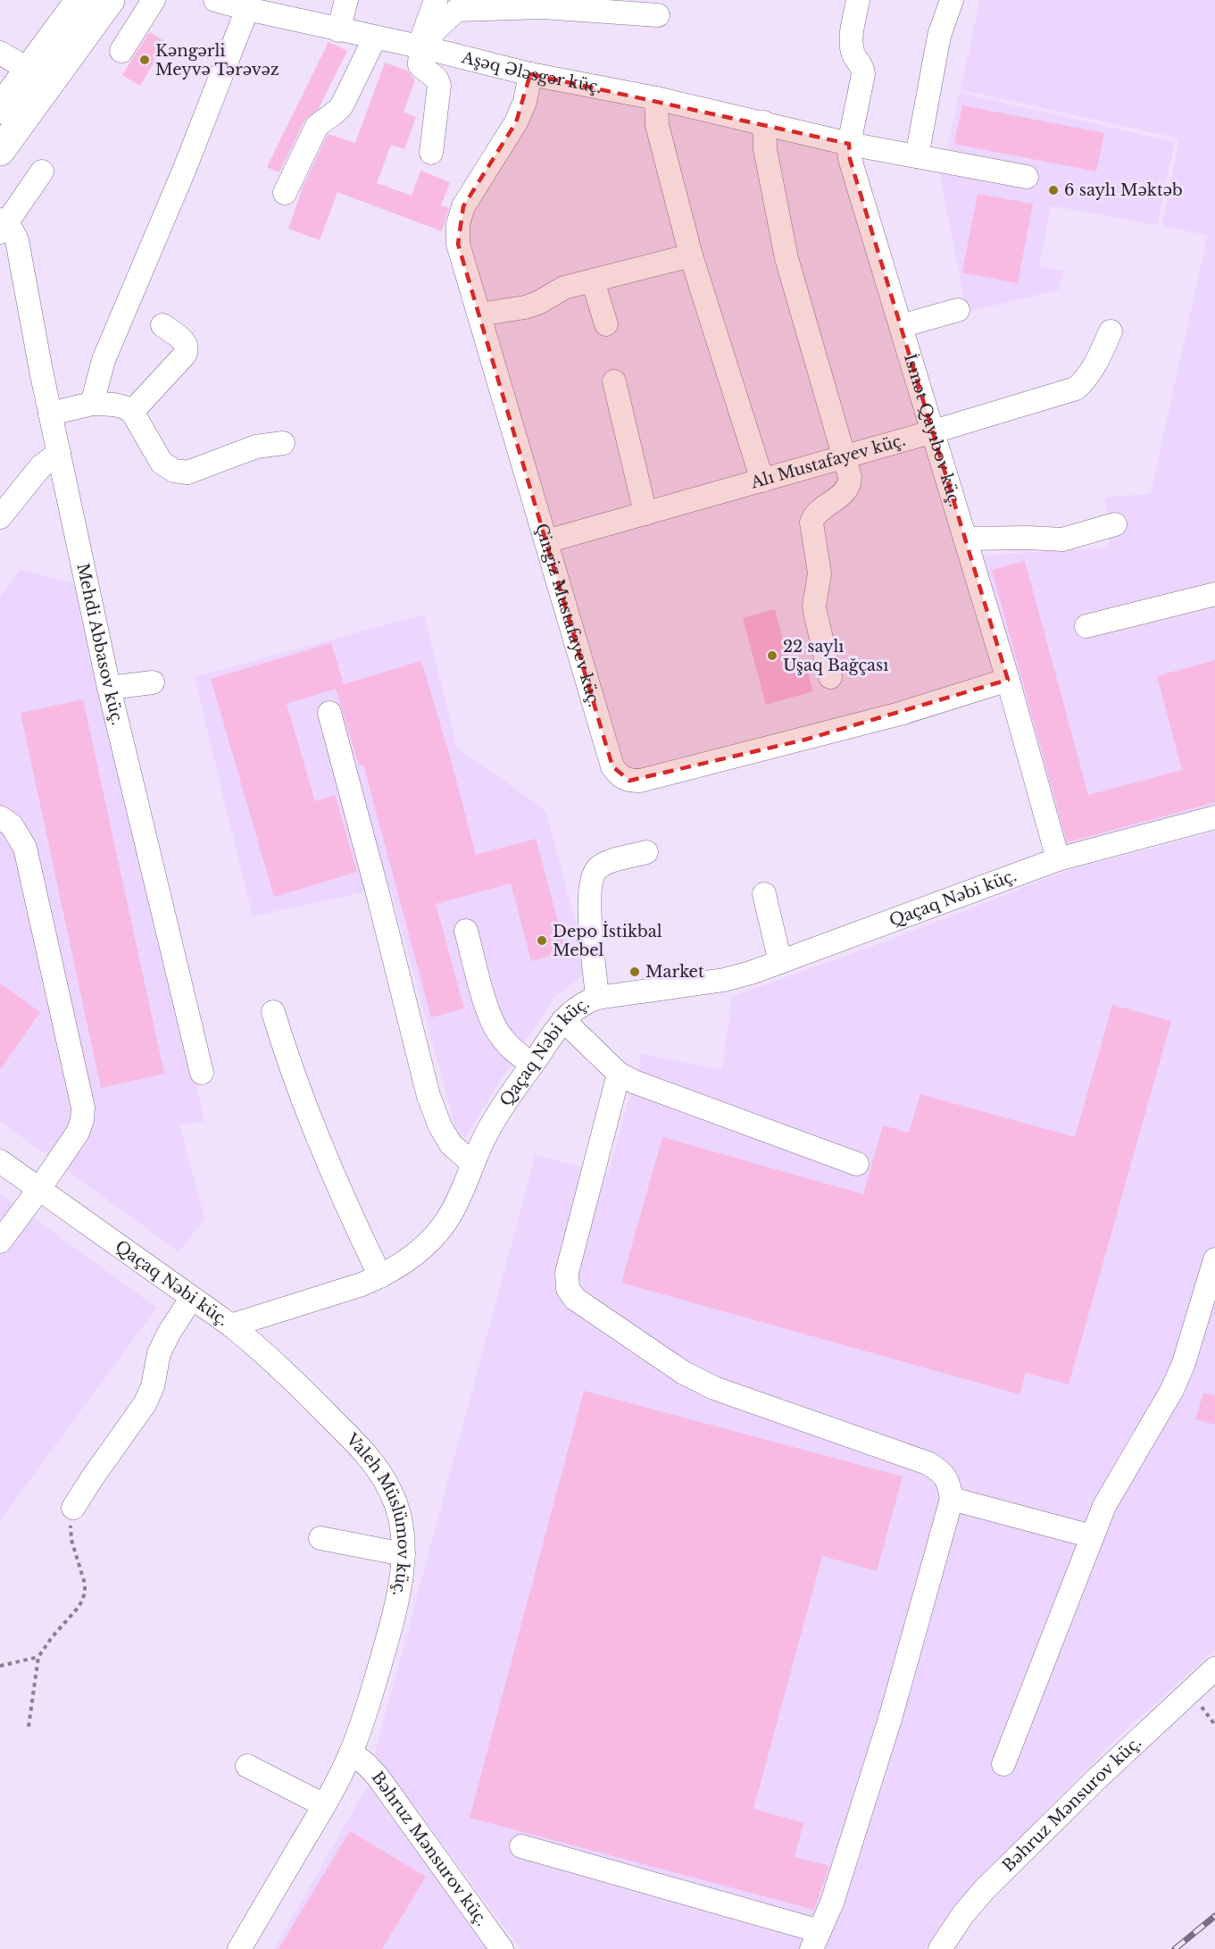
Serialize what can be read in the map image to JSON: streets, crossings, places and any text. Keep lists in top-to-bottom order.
{
  "streets": {
    "street": [
      "Aşəq Ələsgər küç.",
      "İsmət Qayıbov küç.",
      "Alı Mustafayev küç.",
      "Çingiz Mustafayev küç.",
      "Mehdi Abbasov küç.",
      "Qaçaq Nəbi küç.",
      "Valeh Müslümov küç.",
      "Bəhruz Mənsurov küç."
    ]
  },
  "crossings": [
    ["Aşəq Ələsgər küç.", "İsmət Qayıbov küç."],
    ["Aşəq Ələsgər küç.", "Çingiz Mustafayev küç."],
    ["İsmət Qayıbov küç.", "Alı Mustafayev küç."],
    ["İsmət Qayıbov küç.", "Çingiz Mustafayev küç."],
    ["İsmət Qayıbov küç.", "Qaçaq Nəbi küç."],
    ["Alı Mustafayev küç.", "Çingiz Mustafayev küç."],
    ["Qaçaq Nəbi küç.", "Valeh Müslümov küç."],
    ["Valeh Müslümov küç.", "Bəhruz Mənsurov küç."]
  ],
  "places": [
    "Kəngərli Meyvə Tərəvəz",
    "6 saylı Məktəb",
    "22 saylı Uşaq Bağçası",
    "Depo İstikbal Mebel",
    "Market"
  ]
}
